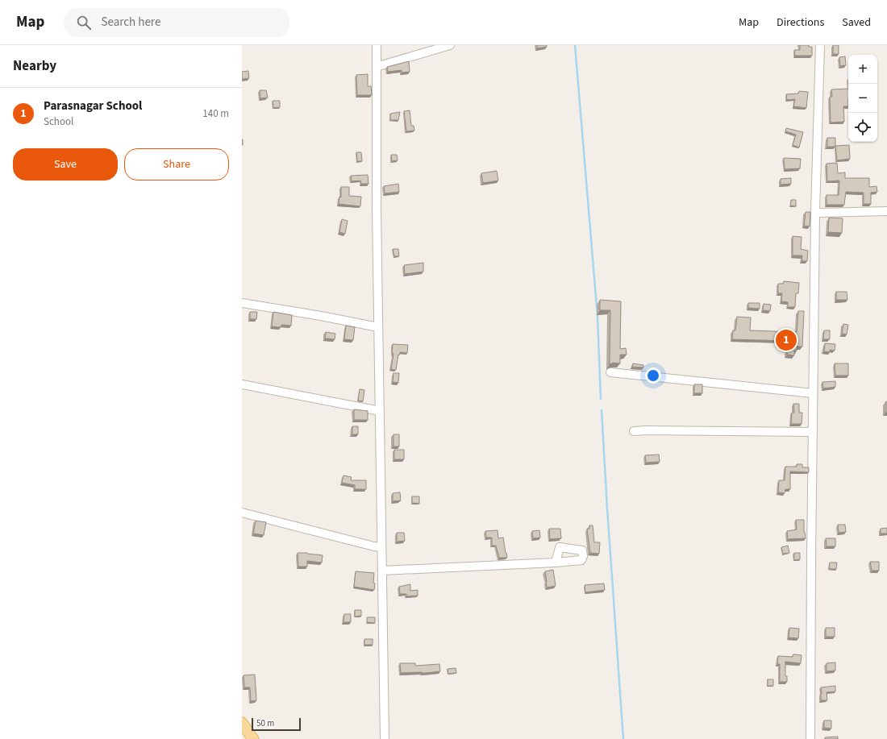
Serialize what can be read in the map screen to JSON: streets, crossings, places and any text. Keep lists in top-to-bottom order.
{
  "scale_bar": "50 m",
  "page": {
    "header": "Map",
    "search": "Search here",
    "nav": ["Map", "Directions", "Saved"],
    "heading": "Nearby",
    "map_buttons": ["+", "−"],
    "list": [
      {
        "mark": "1",
        "name": "Parasnagar School",
        "note": "School",
        "value": "140 m"
      }
    ],
    "buttons": ["Save", "Share"],
    "pins": "1",
    "scale": "50 m"
  }
}
